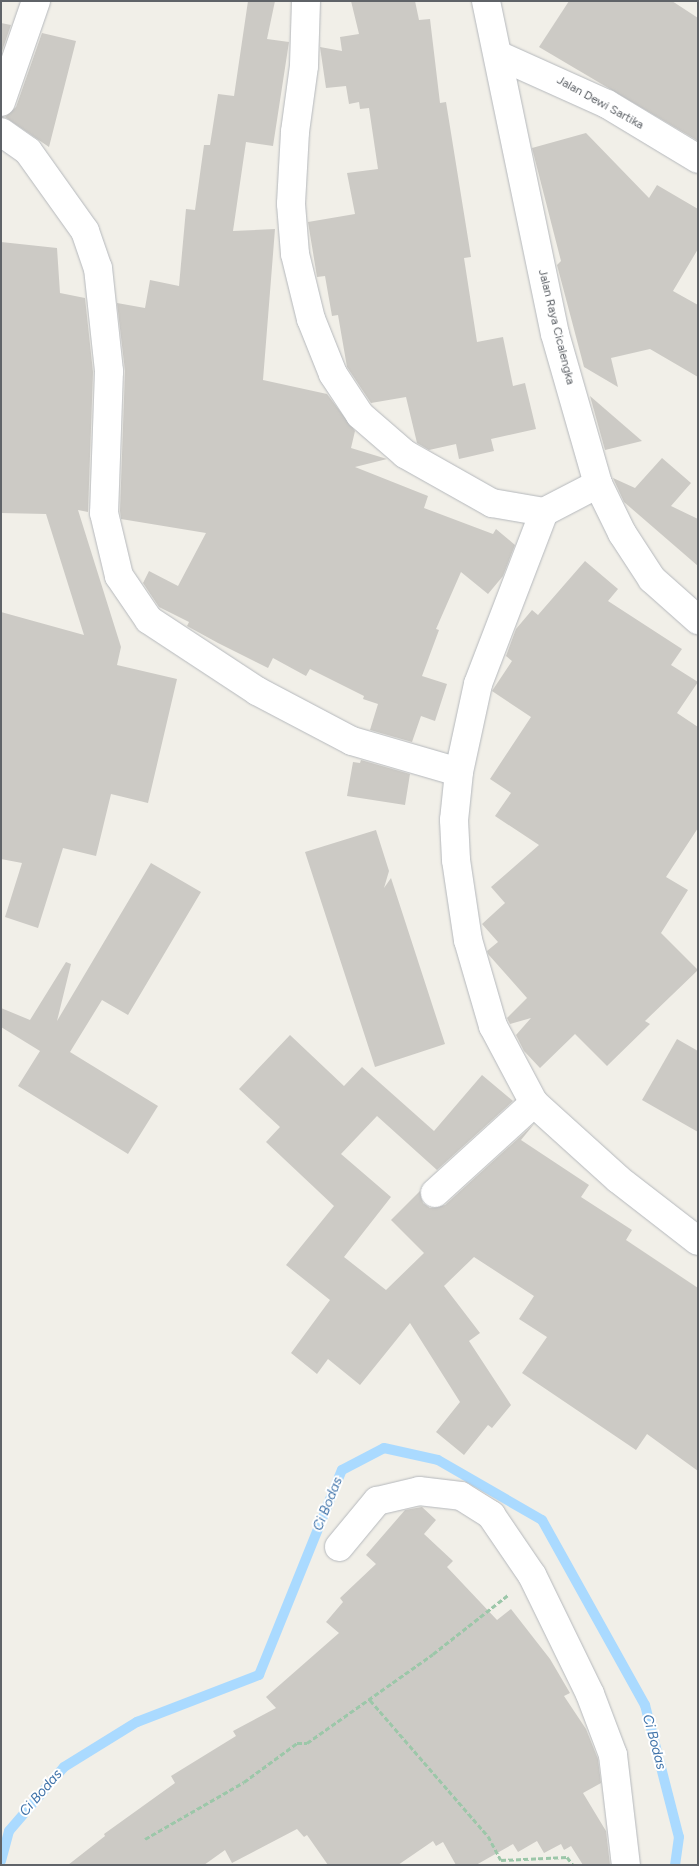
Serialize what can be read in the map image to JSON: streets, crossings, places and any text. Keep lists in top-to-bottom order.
{
  "streets": {
    "street": ["Jalan Dewi Sartika", "Jalan Raya Cicalengka"]
  },
  "crossings": [
    ["Jalan Dewi Sartika", "Jalan Raya Cicalengka"]
  ],
  "water": ["Ci Bodas"]
}
